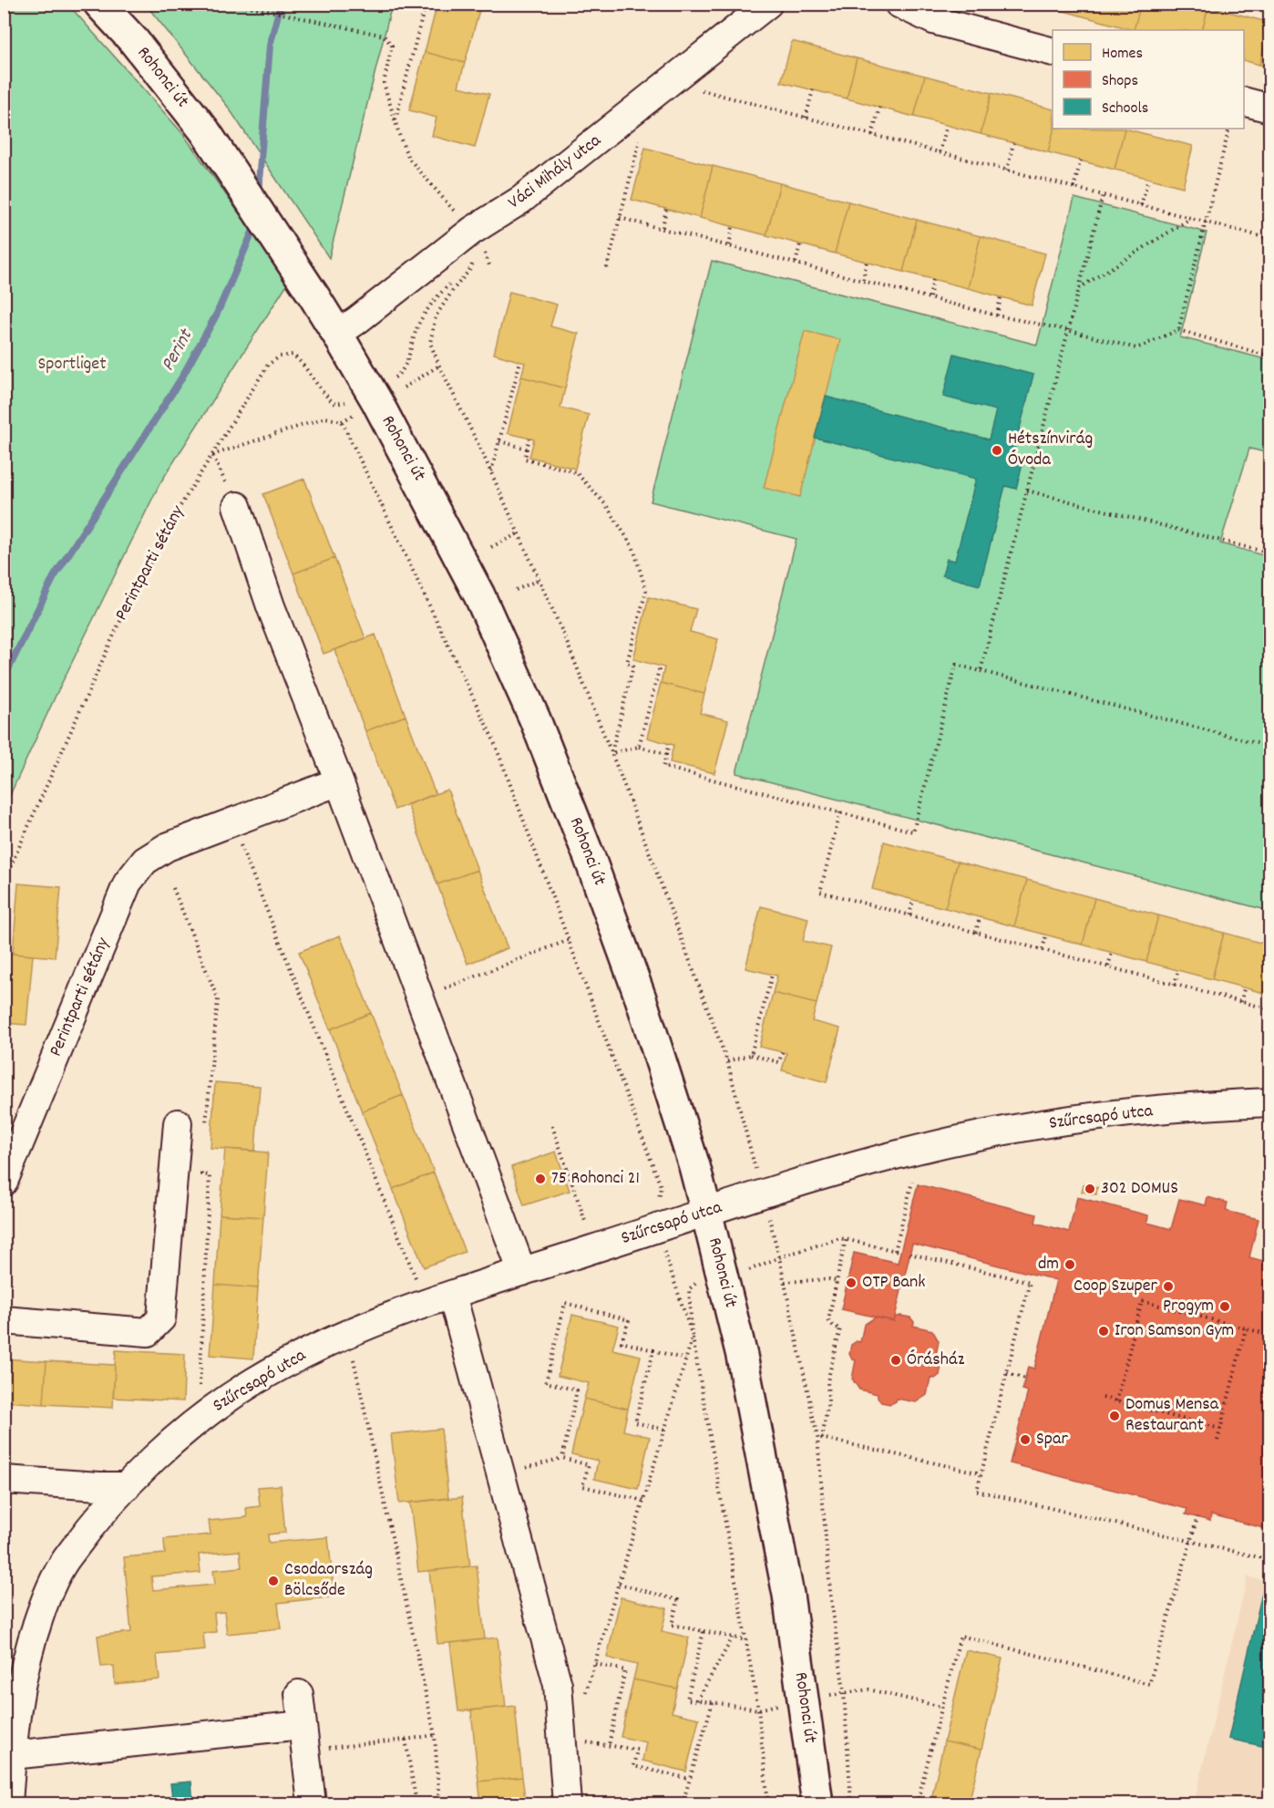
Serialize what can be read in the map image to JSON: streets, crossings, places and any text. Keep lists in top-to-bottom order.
{
  "streets": {
    "main road": ["Rohonci út"],
    "street": ["Váci Mihály utca", "Perintparti sétány", "Szűrcsapó utca"]
  },
  "crossings": [
    ["Rohonci út", "Váci Mihály utca"],
    ["Rohonci út", "Szűrcsapó utca"]
  ],
  "water": ["Perint"],
  "parks": ["Sportliget"],
  "places": [
    "Hétszínvirág Óvoda",
    "75 Rohonci 21",
    "302 DOMUS",
    "dm",
    "OTP Bank",
    "Coop Szuper",
    "Progym",
    "Iron Samson Gym",
    "Órásház",
    "Domus Mensa Restaurant",
    "Spar",
    "Csodaország Bölcsőde"
  ],
  "legend": ["Homes", "Shops", "Schools"]
}
